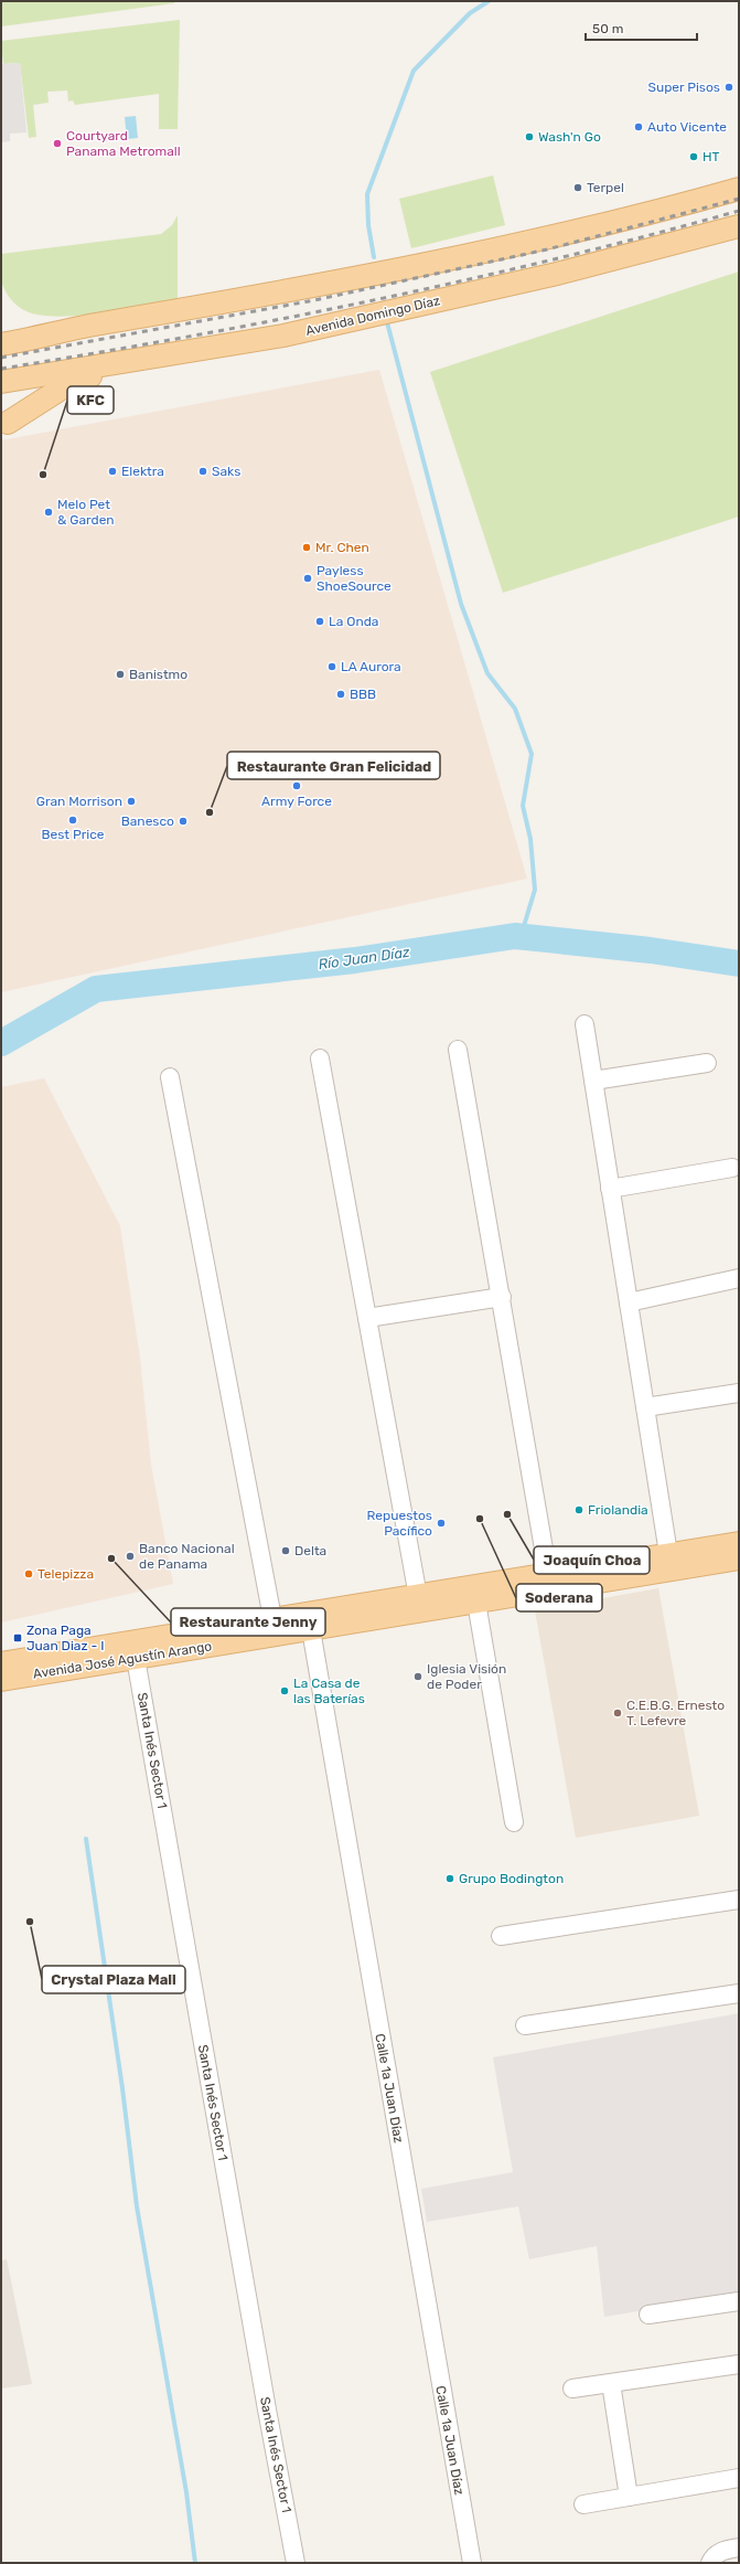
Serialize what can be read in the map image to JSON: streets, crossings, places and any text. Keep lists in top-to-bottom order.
{
  "streets": {
    "main road": ["Avenida Domingo Díaz", "Avenida José Agustín Arango"],
    "street": ["Santa Inés Sector 1", "Calle 1a Juan Díaz"]
  },
  "crossings": [
    ["Avenida José Agustín Arango", "Santa Inés Sector 1"],
    ["Avenida José Agustín Arango", "Calle 1a Juan Díaz"]
  ],
  "water": ["Río Juan Díaz"],
  "places": {
    "other": [
      "Super Pisos",
      "Auto Vicente",
      "Wash'n Go",
      "Courtyard Panama Metromall",
      "HT",
      "Terpel",
      "Elektra",
      "Saks",
      "KFC",
      "Melo Pet & Garden",
      "Mr. Chen",
      "Payless ShoeSource",
      "La Onda",
      "LA Aurora",
      "Banistmo",
      "BBB",
      "Army Force",
      "Gran Morrison",
      "Restaurante Gran Felicidad",
      "Best Price",
      "Banesco",
      "Friolandia",
      "Joaquín Choa",
      "Soderana",
      "Repuestos Pacífico",
      "Delta",
      "Banco Nacional de Panama",
      "Restaurante Jenny",
      "Telepizza",
      "Iglesia Visión de Poder",
      "La Casa de las Baterías",
      "C.E.B.G. Ernesto T. Lefevre",
      "Grupo Bodington",
      "Crystal Plaza Mall"
    ],
    "transit": ["Zona Paga Juan Diaz - I"]
  },
  "scale_bar": "50 m"
}
